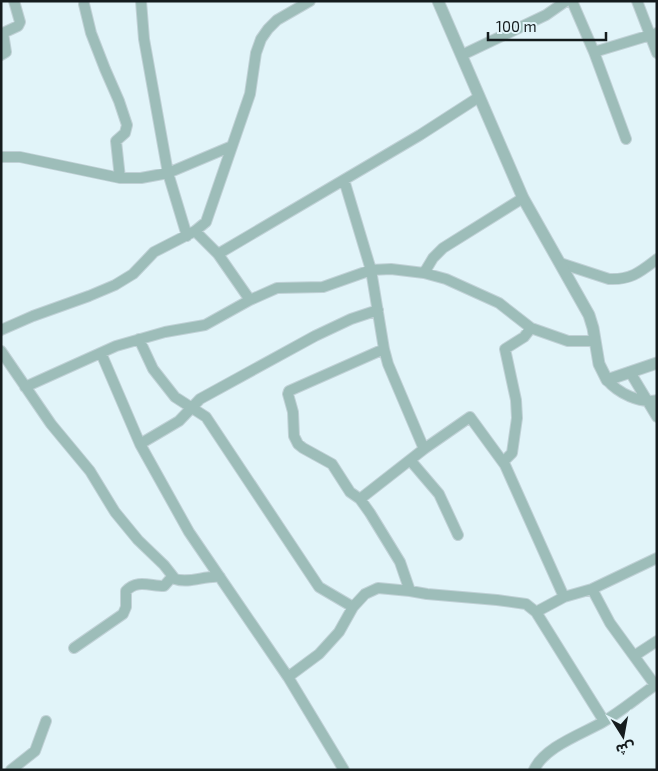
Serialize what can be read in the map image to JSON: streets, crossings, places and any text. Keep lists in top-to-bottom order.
{
  "scale_bar": "100 m",
  "north": "bottom"
}
